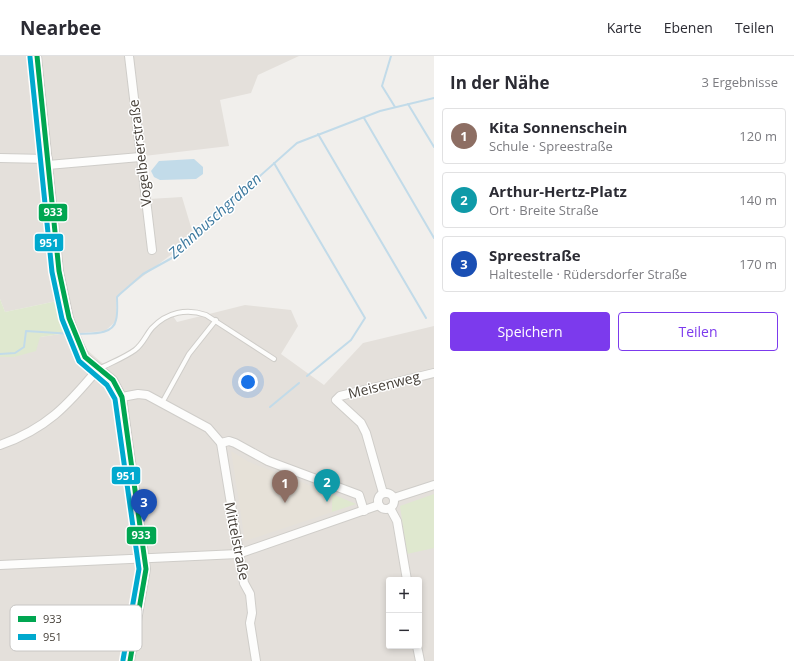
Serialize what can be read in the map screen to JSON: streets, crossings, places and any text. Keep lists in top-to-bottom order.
{
  "streets": {
    "street": ["Vogelbeerstraße", "Meisenweg", "Mittelstraße"]
  },
  "water": ["Zehnbuschgraben"],
  "lines": ["transit line 933", "transit line 951"],
  "legend": ["933", "951"],
  "page": {
    "header": "Nearbee",
    "nav": ["Karte", "Ebenen", "Teilen"],
    "heading": ["In der Nähe", "3 Ergebnisse"],
    "list": [
      {
        "mark": "1",
        "name": "Kita Sonnenschein",
        "note": "Schule · Spreestraße",
        "value": "120 m"
      },
      {
        "mark": "2",
        "name": "Arthur-Hertz-Platz",
        "note": "Ort · Breite Straße",
        "value": "140 m"
      },
      {
        "mark": "3",
        "name": "Spreestraße",
        "note": "Haltestelle · Rüdersdorfer Straße",
        "value": "170 m"
      }
    ],
    "buttons": ["Speichern", "Teilen"],
    "pins": ["2", "1", "3"],
    "map_buttons": ["+", "−"]
  }
}
